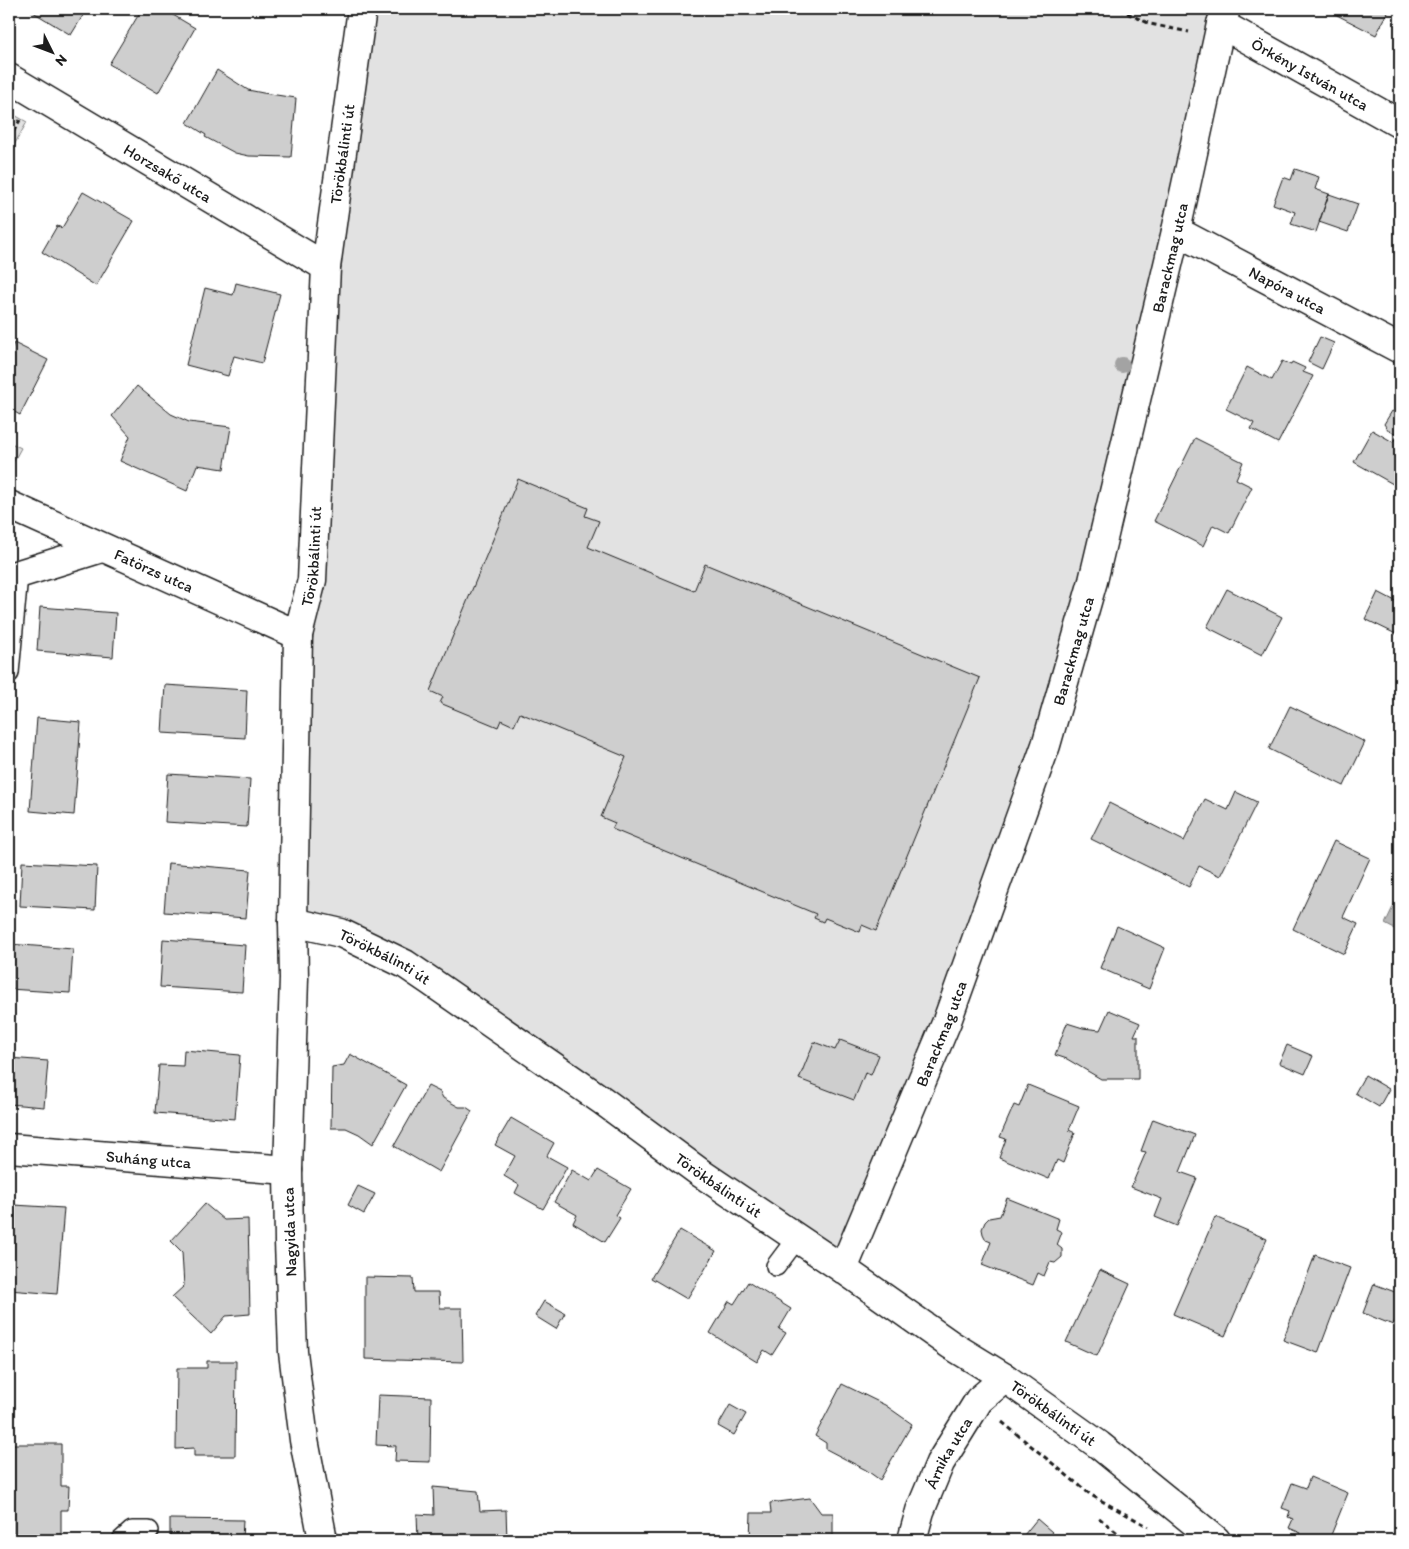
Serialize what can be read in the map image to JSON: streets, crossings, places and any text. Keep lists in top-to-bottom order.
{
  "streets": {
    "street": [
      "Örkény István utca",
      "Törökbálinti út",
      "Horzsakő utca",
      "Barackmag utca",
      "Napóra utca",
      "Fatörzs utca",
      "Suháng utca",
      "Nagyida utca",
      "Árnika utca"
    ]
  },
  "crossings": [
    ["Örkény István utca", "Barackmag utca"],
    ["Törökbálinti út", "Horzsakő utca"],
    ["Törökbálinti út", "Barackmag utca"],
    ["Törökbálinti út", "Fatörzs utca"],
    ["Törökbálinti út", "Nagyida utca"],
    ["Törökbálinti út", "Árnika utca"],
    ["Barackmag utca", "Napóra utca"],
    ["Suháng utca", "Nagyida utca"]
  ],
  "north": "bottom right"
}
